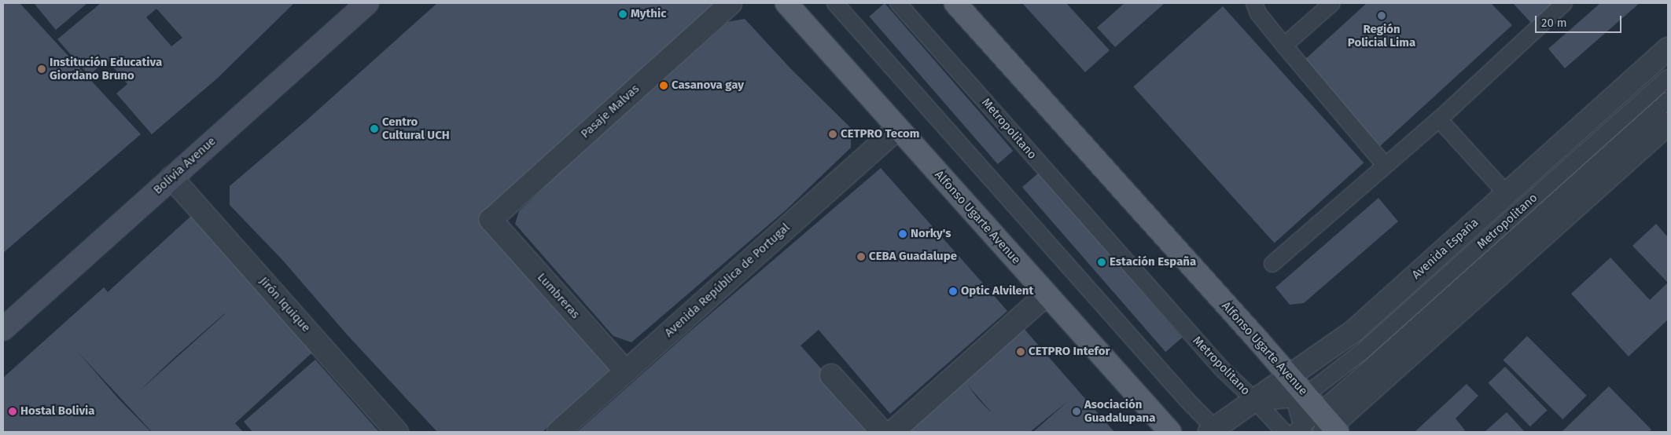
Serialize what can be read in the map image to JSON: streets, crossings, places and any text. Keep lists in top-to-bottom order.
{
  "streets": {
    "main road": ["Bolivia Avenue", "Alfonso Ugarte Avenue"],
    "street": [
      "Pasaje Malvas",
      "Avenida España",
      "Avenida República de Portugal",
      "Lumbreras",
      "Jirón Iquique"
    ],
    "lane": ["Metropolitano"]
  },
  "crossings": [
    ["Pasaje Malvas", "Lumbreras"],
    ["Metropolitano", "Alfonso Ugarte Avenue"],
    ["Metropolitano", "Avenida España"],
    ["Bolivia Avenue", "Jirón Iquique"],
    ["Alfonso Ugarte Avenue", "Avenida España"],
    ["Alfonso Ugarte Avenue", "Avenida República de Portugal"],
    ["Avenida República de Portugal", "Lumbreras"]
  ],
  "places": [
    "Mythic",
    "Región Policial Lima",
    "Institución Educativa Giordano Bruno",
    "Casanova gay",
    "Centro Cultural UCH",
    "CETPRO Tecom",
    "Norky's",
    "CEBA Guadalupe",
    "Estación España",
    "Optic Alvilent",
    "CETPRO Intefor",
    "Hostal Bolivia",
    "Asociación Guadalupana"
  ],
  "scale_bar": "20 m"
}
